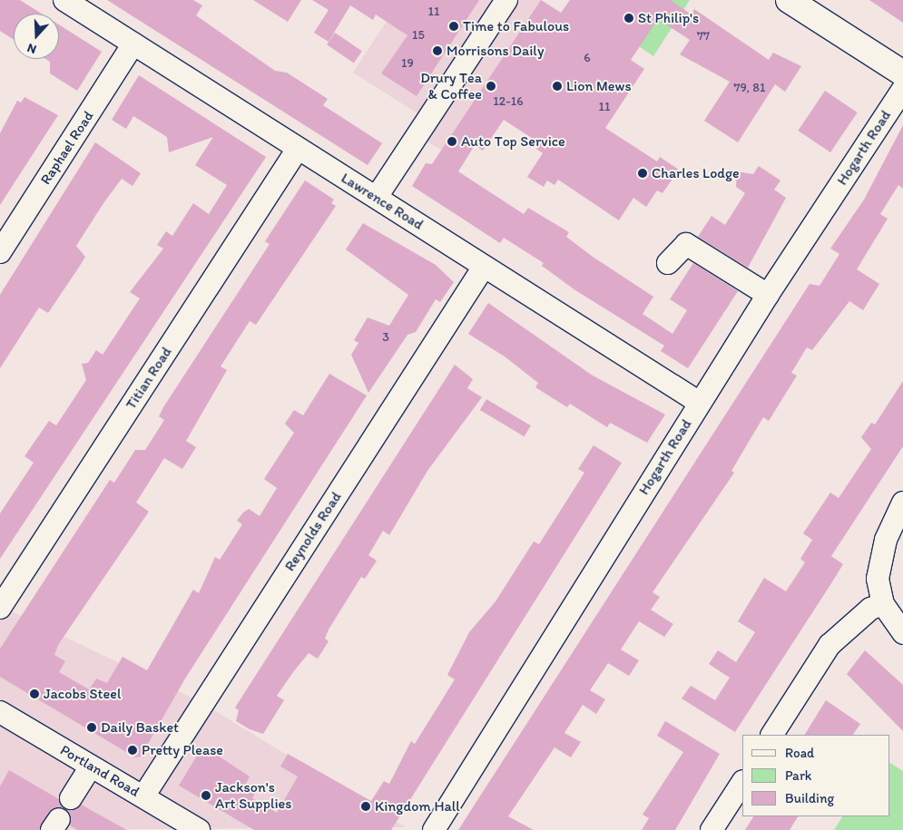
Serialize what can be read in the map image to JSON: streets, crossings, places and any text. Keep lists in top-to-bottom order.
{
  "streets": {
    "street": [
      "Raphael Road",
      "Hogarth Road",
      "Lawrence Road",
      "Titian Road",
      "Reynolds Road",
      "Portland Road"
    ]
  },
  "crossings": [
    ["Raphael Road", "Lawrence Road"],
    ["Hogarth Road", "Lawrence Road"],
    ["Lawrence Road", "Titian Road"],
    ["Lawrence Road", "Reynolds Road"],
    ["Reynolds Road", "Portland Road"]
  ],
  "places": [
    "St Philip's",
    "Time to Fabulous",
    "Morrisons Daily",
    "Drury Tea & Coffee",
    "Lion Mews",
    "Auto Top Service",
    "Charles Lodge",
    "Jacobs Steel",
    "Daily Basket",
    "Pretty Please",
    "Jackson's Art Supplies",
    "Kingdom Hall"
  ],
  "house_numbers": [
    "11",
    "15",
    "77",
    "6",
    "19",
    "79, 81",
    "12-16",
    "11",
    "3"
  ],
  "legend": ["Road", "Park", "Building"],
  "north": "bottom"
}
